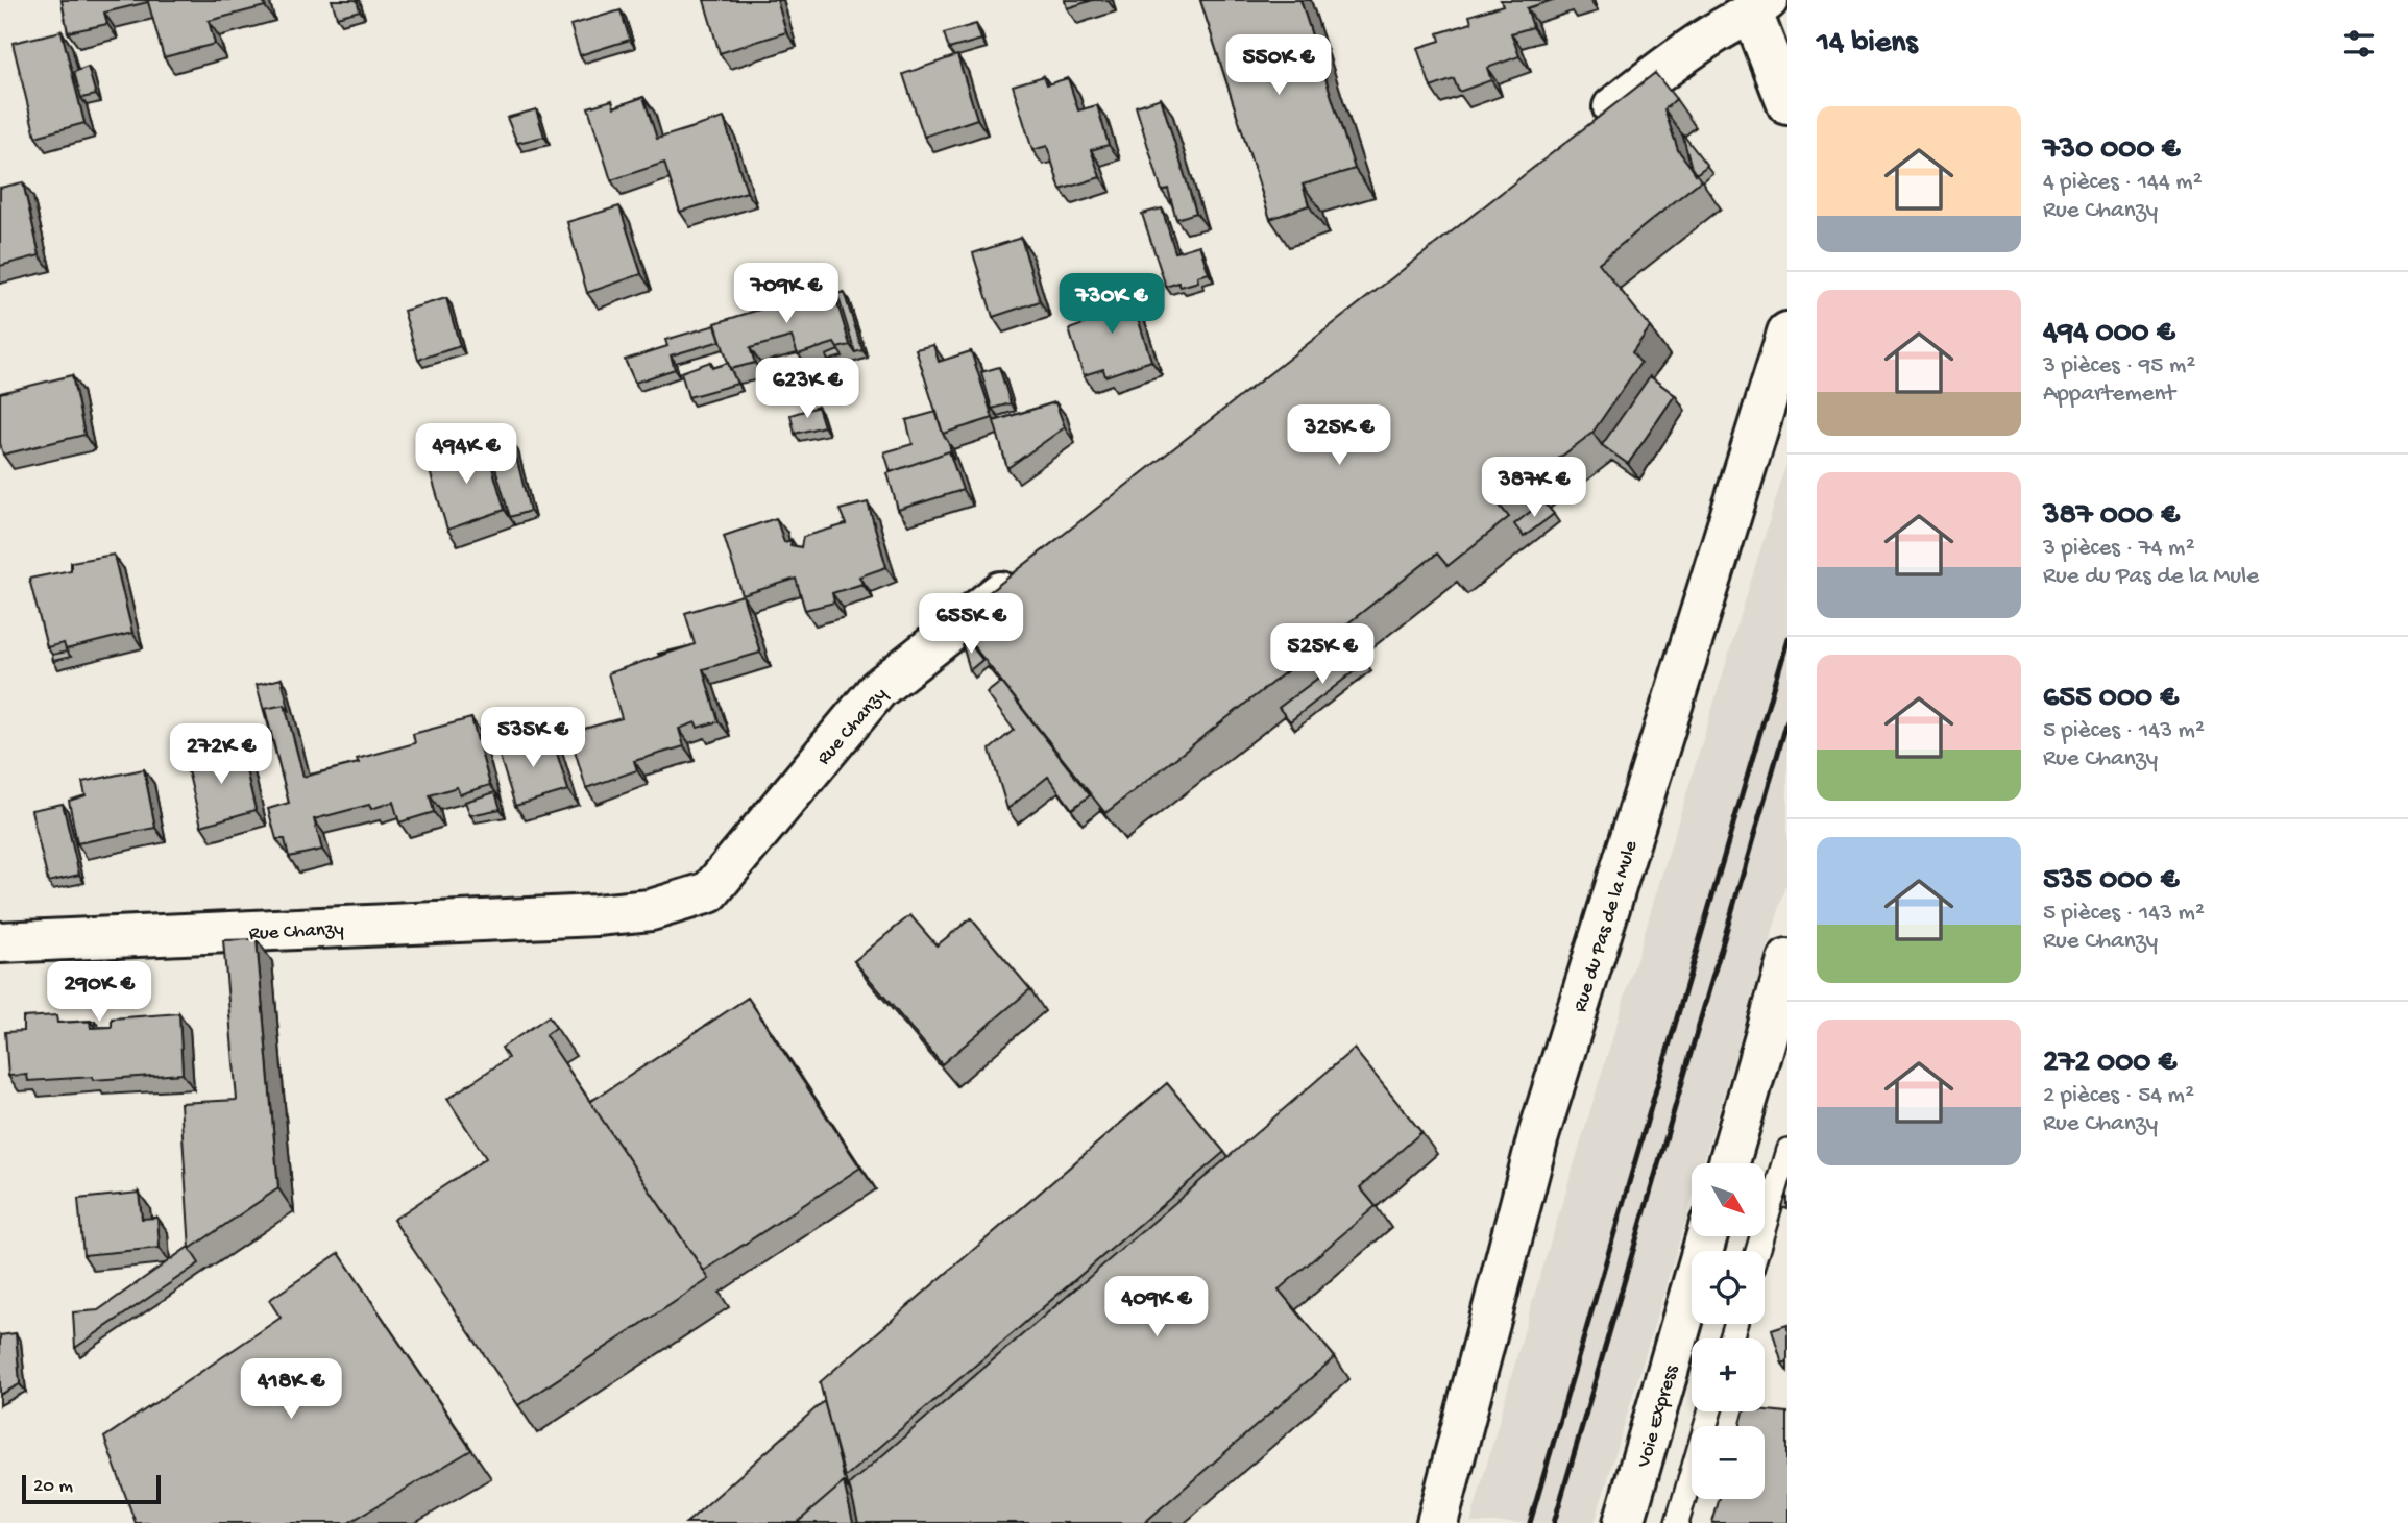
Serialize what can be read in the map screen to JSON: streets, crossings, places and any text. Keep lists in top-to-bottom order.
{
  "streets": {
    "street": ["Rue Chanzy", "Rue du Pas de la Mule", "Voie Express"]
  },
  "scale_bar": "20 m",
  "north": "bottom right",
  "page": {
    "heading": "14 biens",
    "price": [
      "550K €",
      "709K €",
      "730K €",
      "623K €",
      "325K €",
      "494K €",
      "387K €",
      "655K €",
      "525K €",
      "535K €",
      "272K €",
      "290K €",
      "409K €",
      "418K €"
    ],
    "list": [
      {
        "name": "730 000 €",
        "note": "4 pièces · 144 m² · Rue Chanzy"
      },
      {
        "name": "494 000 €",
        "note": "3 pièces · 95 m² · Appartement"
      },
      {
        "name": "387 000 €",
        "note": "3 pièces · 74 m² · Rue du Pas de la Mule"
      },
      {
        "name": "655 000 €",
        "note": "5 pièces · 143 m² · Rue Chanzy"
      },
      {
        "name": "535 000 €",
        "note": "5 pièces · 143 m² · Rue Chanzy"
      },
      {
        "name": "272 000 €",
        "note": "2 pièces · 54 m² · Rue Chanzy"
      }
    ],
    "map_buttons": ["+", "−"],
    "scale": "20 m"
  }
}
